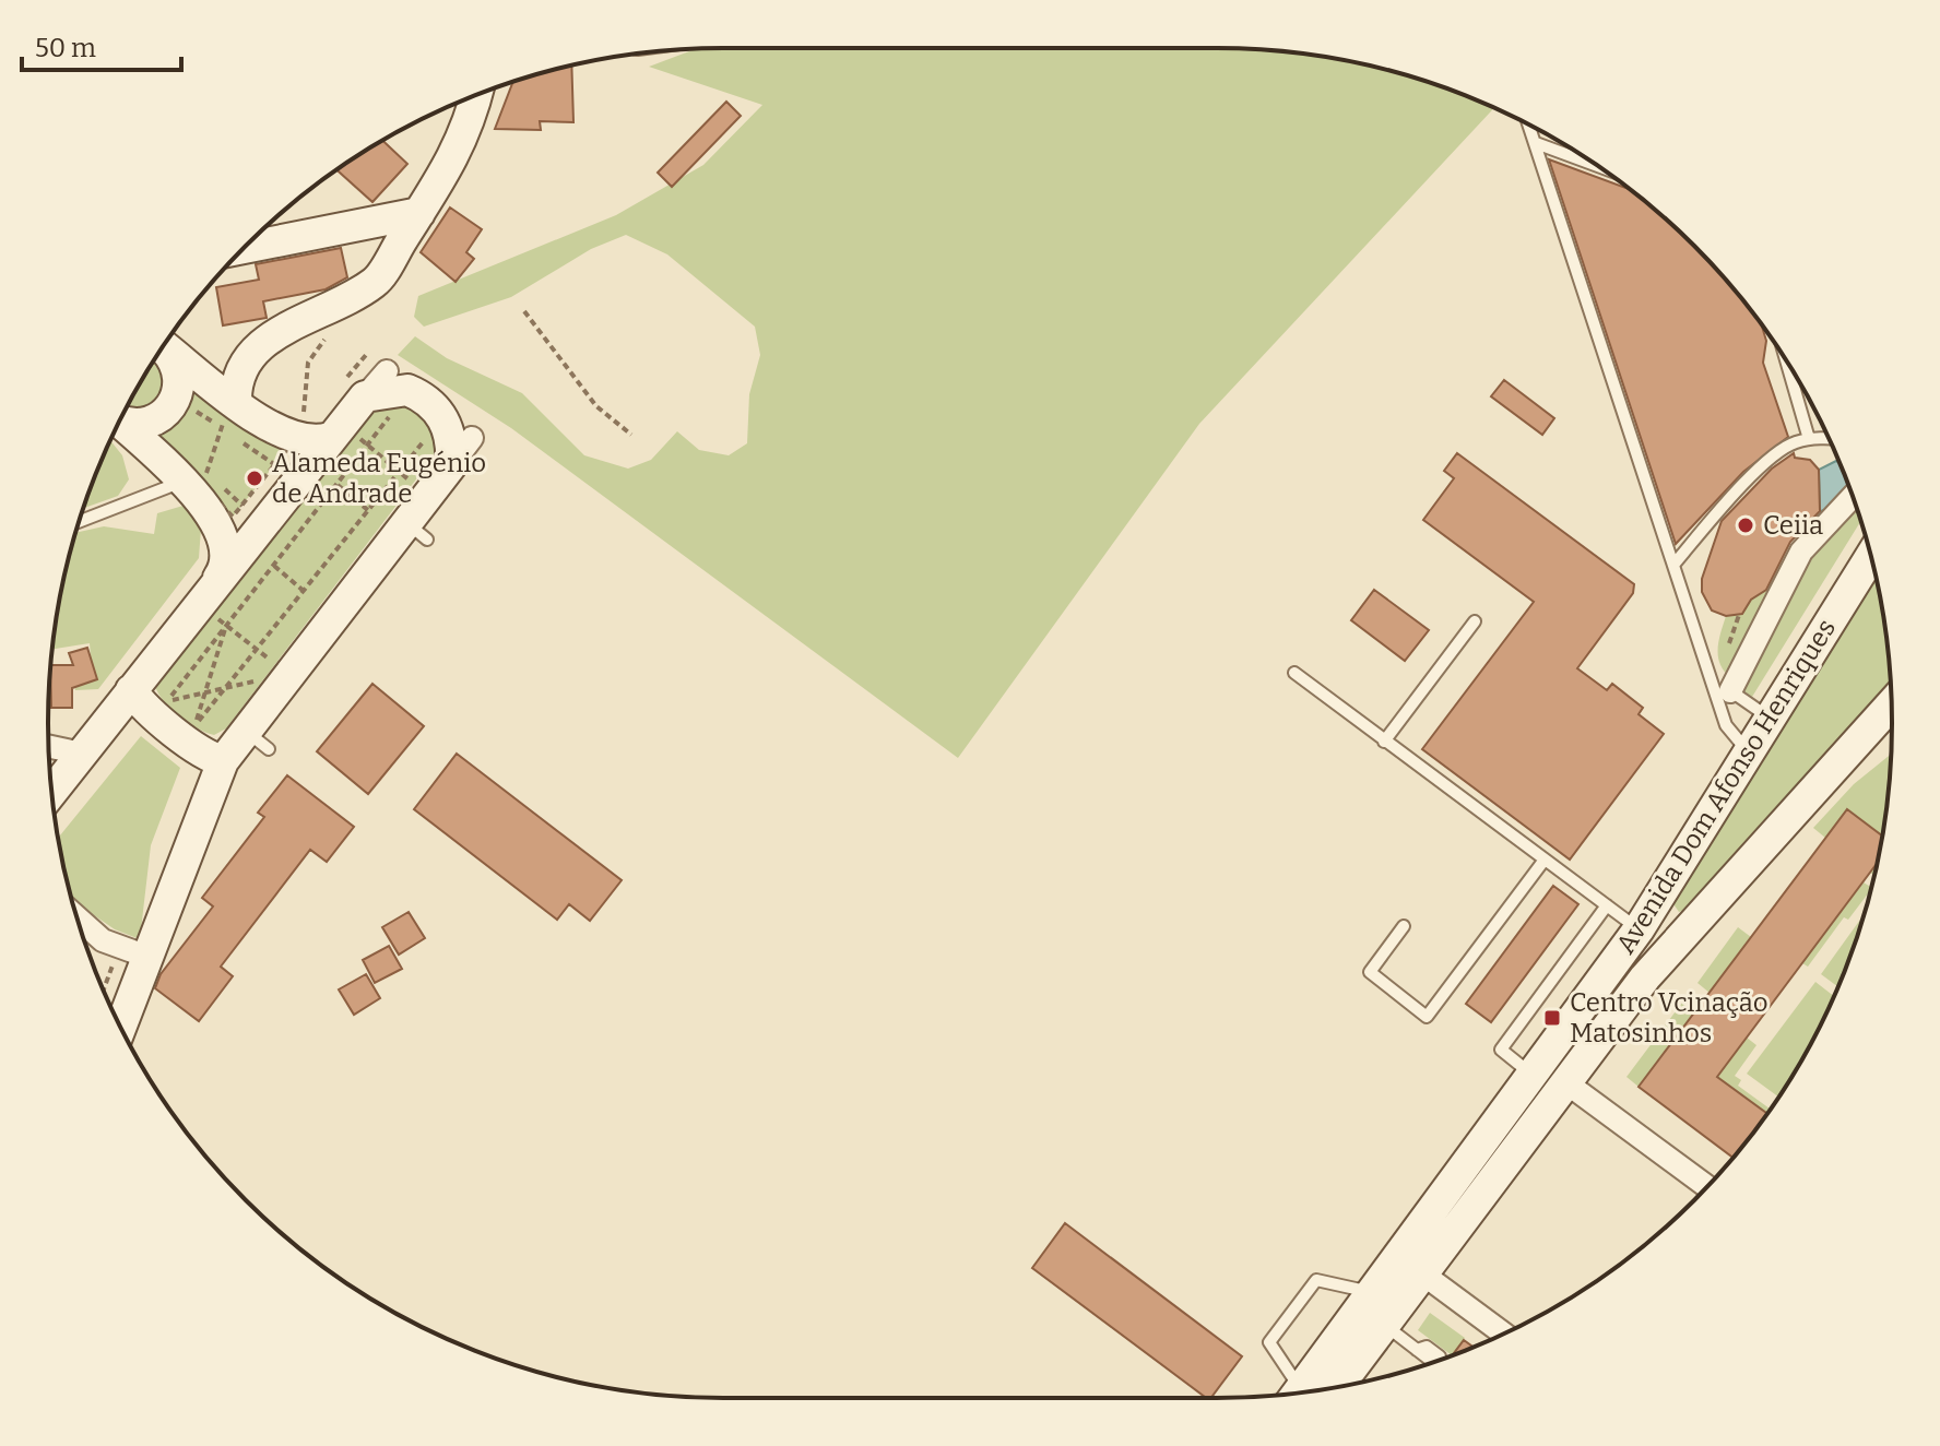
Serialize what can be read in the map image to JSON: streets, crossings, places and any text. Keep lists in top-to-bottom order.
{
  "streets": {
    "street": ["Avenida Dom Afonso Henriques"]
  },
  "places": {
    "other": ["Alameda Eugénio de Andrade", "Ceiia"],
    "transit": ["Centro Vcinação Matosinhos"]
  },
  "scale_bar": "50 m"
}
